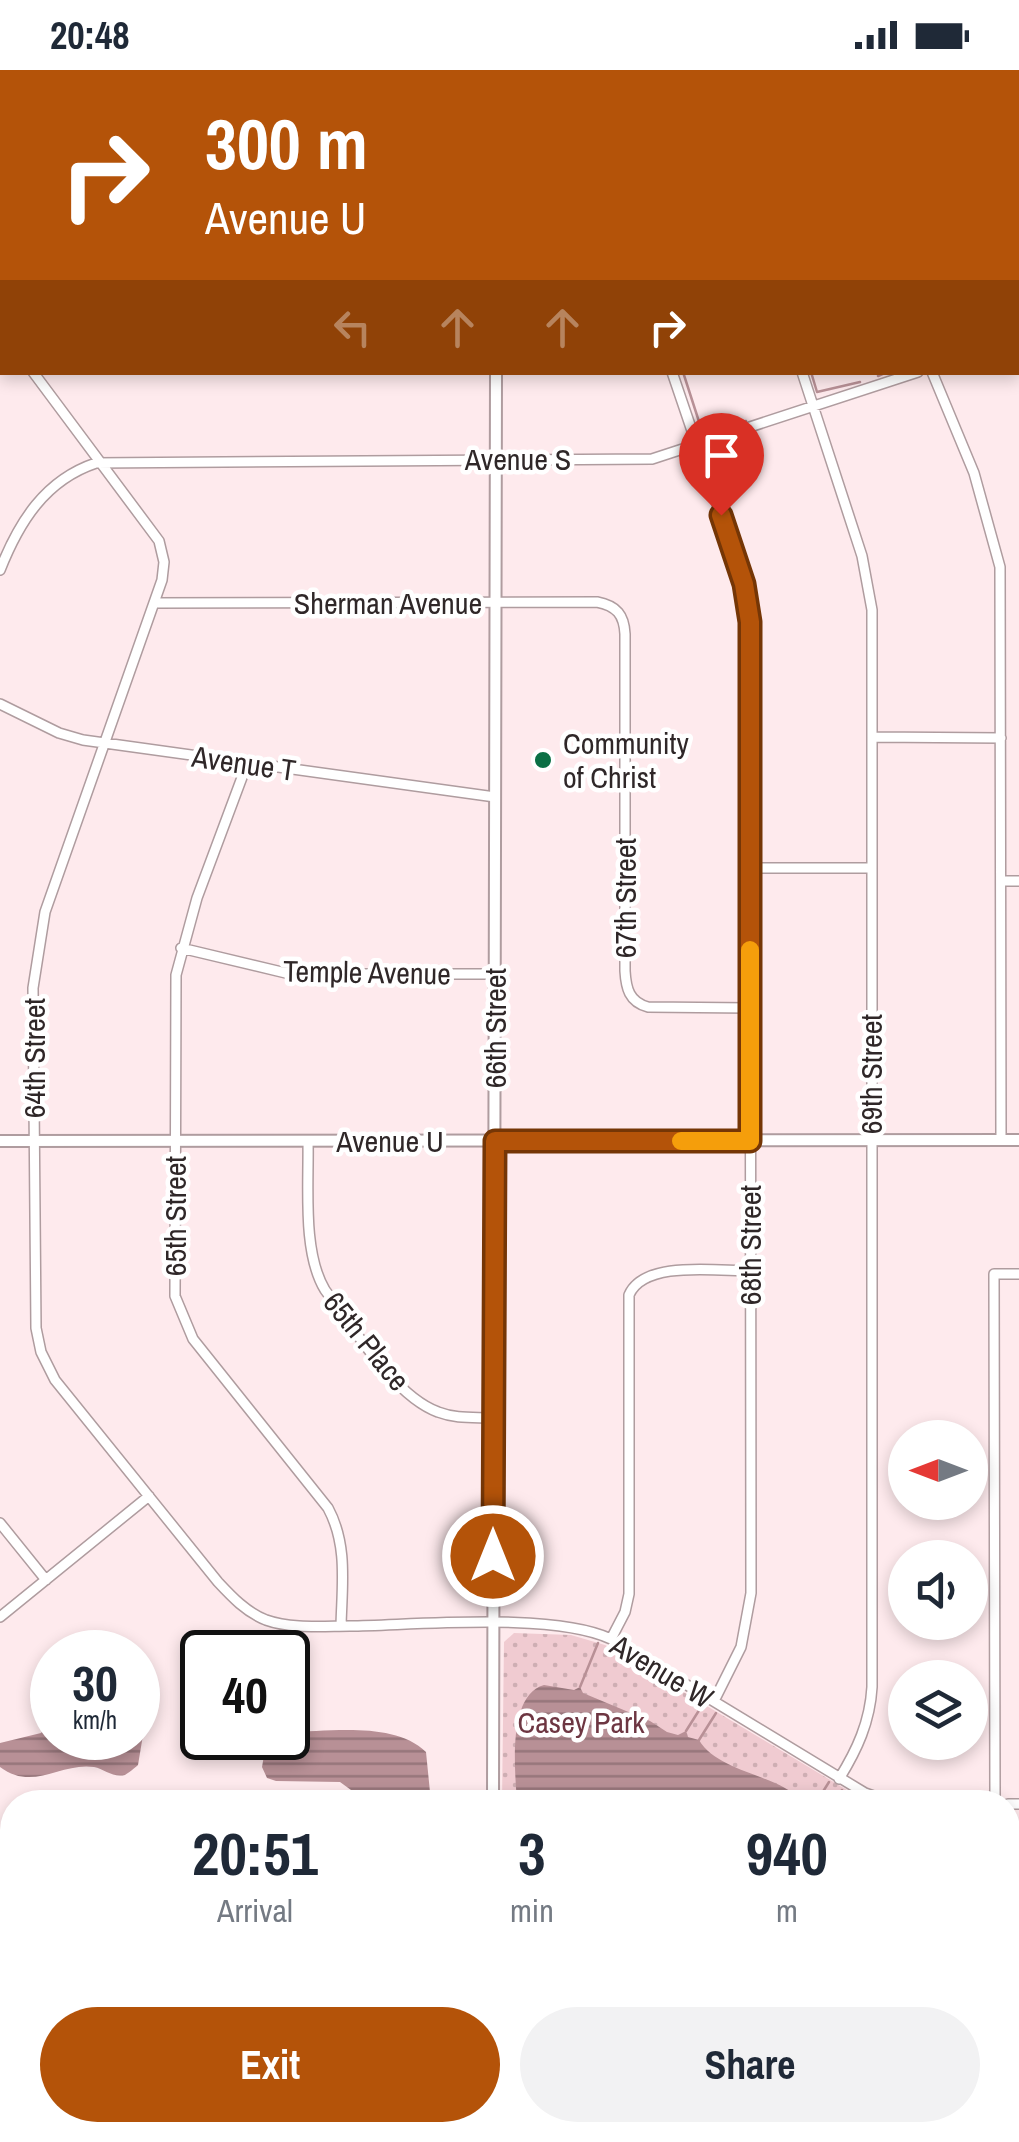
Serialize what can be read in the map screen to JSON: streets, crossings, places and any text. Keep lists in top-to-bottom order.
{
  "streets": {
    "street": [
      "Avenue S",
      "Sherman Avenue",
      "Avenue T",
      "67th Street",
      "Temple Avenue",
      "66th Street",
      "64th Street",
      "69th Street",
      "Avenue U",
      "65th Street",
      "68th Street",
      "65th Place",
      "Avenue W"
    ]
  },
  "crossings": [
    ["Avenue S", "66th Street"],
    ["Avenue S", "64th Street"],
    ["Avenue S", "69th Street"],
    ["Avenue S", "68th Street"],
    ["Sherman Avenue", "67th Street"],
    ["Sherman Avenue", "66th Street"],
    ["Sherman Avenue", "64th Street"],
    ["Avenue T", "66th Street"],
    ["Avenue T", "64th Street"],
    ["Avenue T", "65th Street"],
    ["67th Street", "68th Street"],
    ["Temple Avenue", "66th Street"],
    ["Temple Avenue", "65th Street"],
    ["66th Street", "Avenue U"],
    ["66th Street", "65th Place"],
    ["66th Street", "Avenue W"],
    ["64th Street", "Avenue U"],
    ["64th Street", "Avenue W"],
    ["69th Street", "Avenue U"],
    ["69th Street", "Avenue W"],
    ["Avenue U", "65th Street"],
    ["Avenue U", "68th Street"],
    ["Avenue U", "65th Place"],
    ["65th Street", "Avenue W"],
    ["68th Street", "Avenue W"]
  ],
  "parks": ["Casey Park"],
  "places": ["Community of Christ"],
  "north": "left",
  "page": {
    "status": "20:48",
    "turn": ["300 m", "Avenue U"],
    "speed": "30 km/h",
    "limit": "40",
    "eta": [
      "20:51",
      "Arrival",
      "3",
      "min",
      "940",
      "m"
    ],
    "buttons": ["Exit", "Share"]
  }
}
